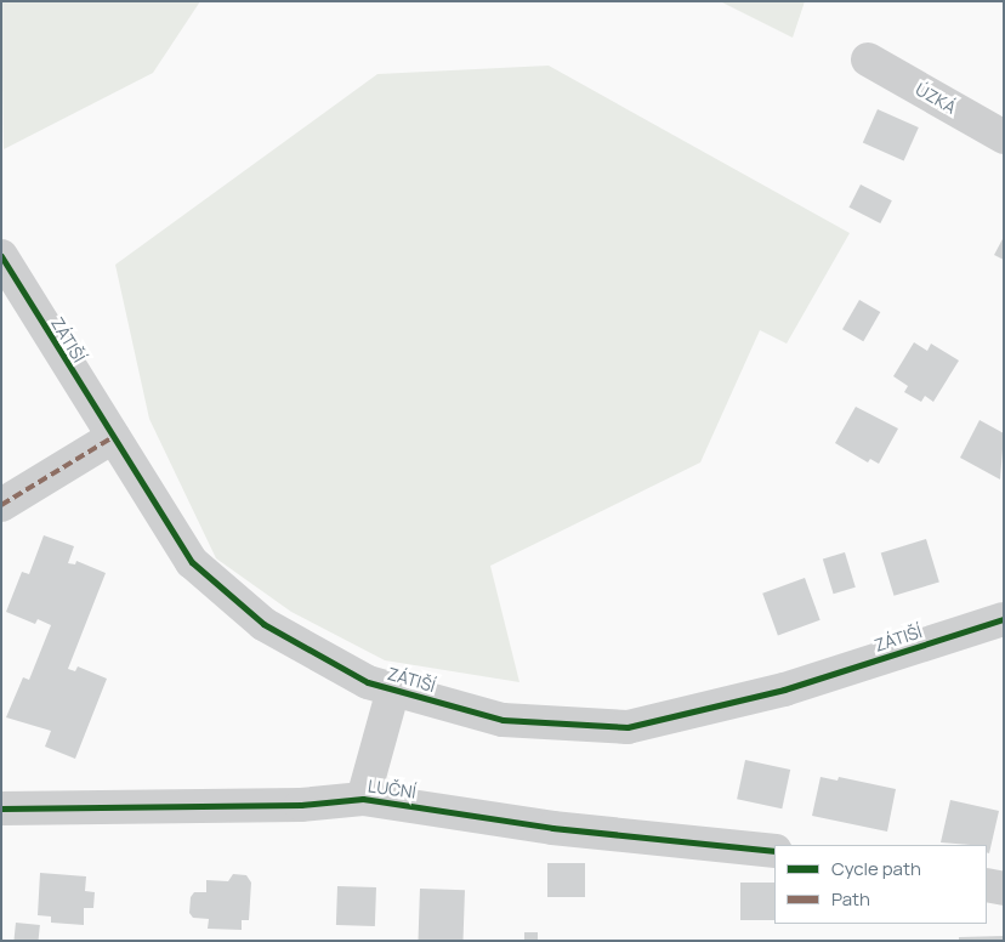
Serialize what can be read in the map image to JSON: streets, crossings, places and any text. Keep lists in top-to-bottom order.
{
  "streets": {
    "street": ["ÚZKÁ", "ZÁTIŠÍ", "LUČNÍ"]
  },
  "legend": ["Cycle path", "Path"]
}
